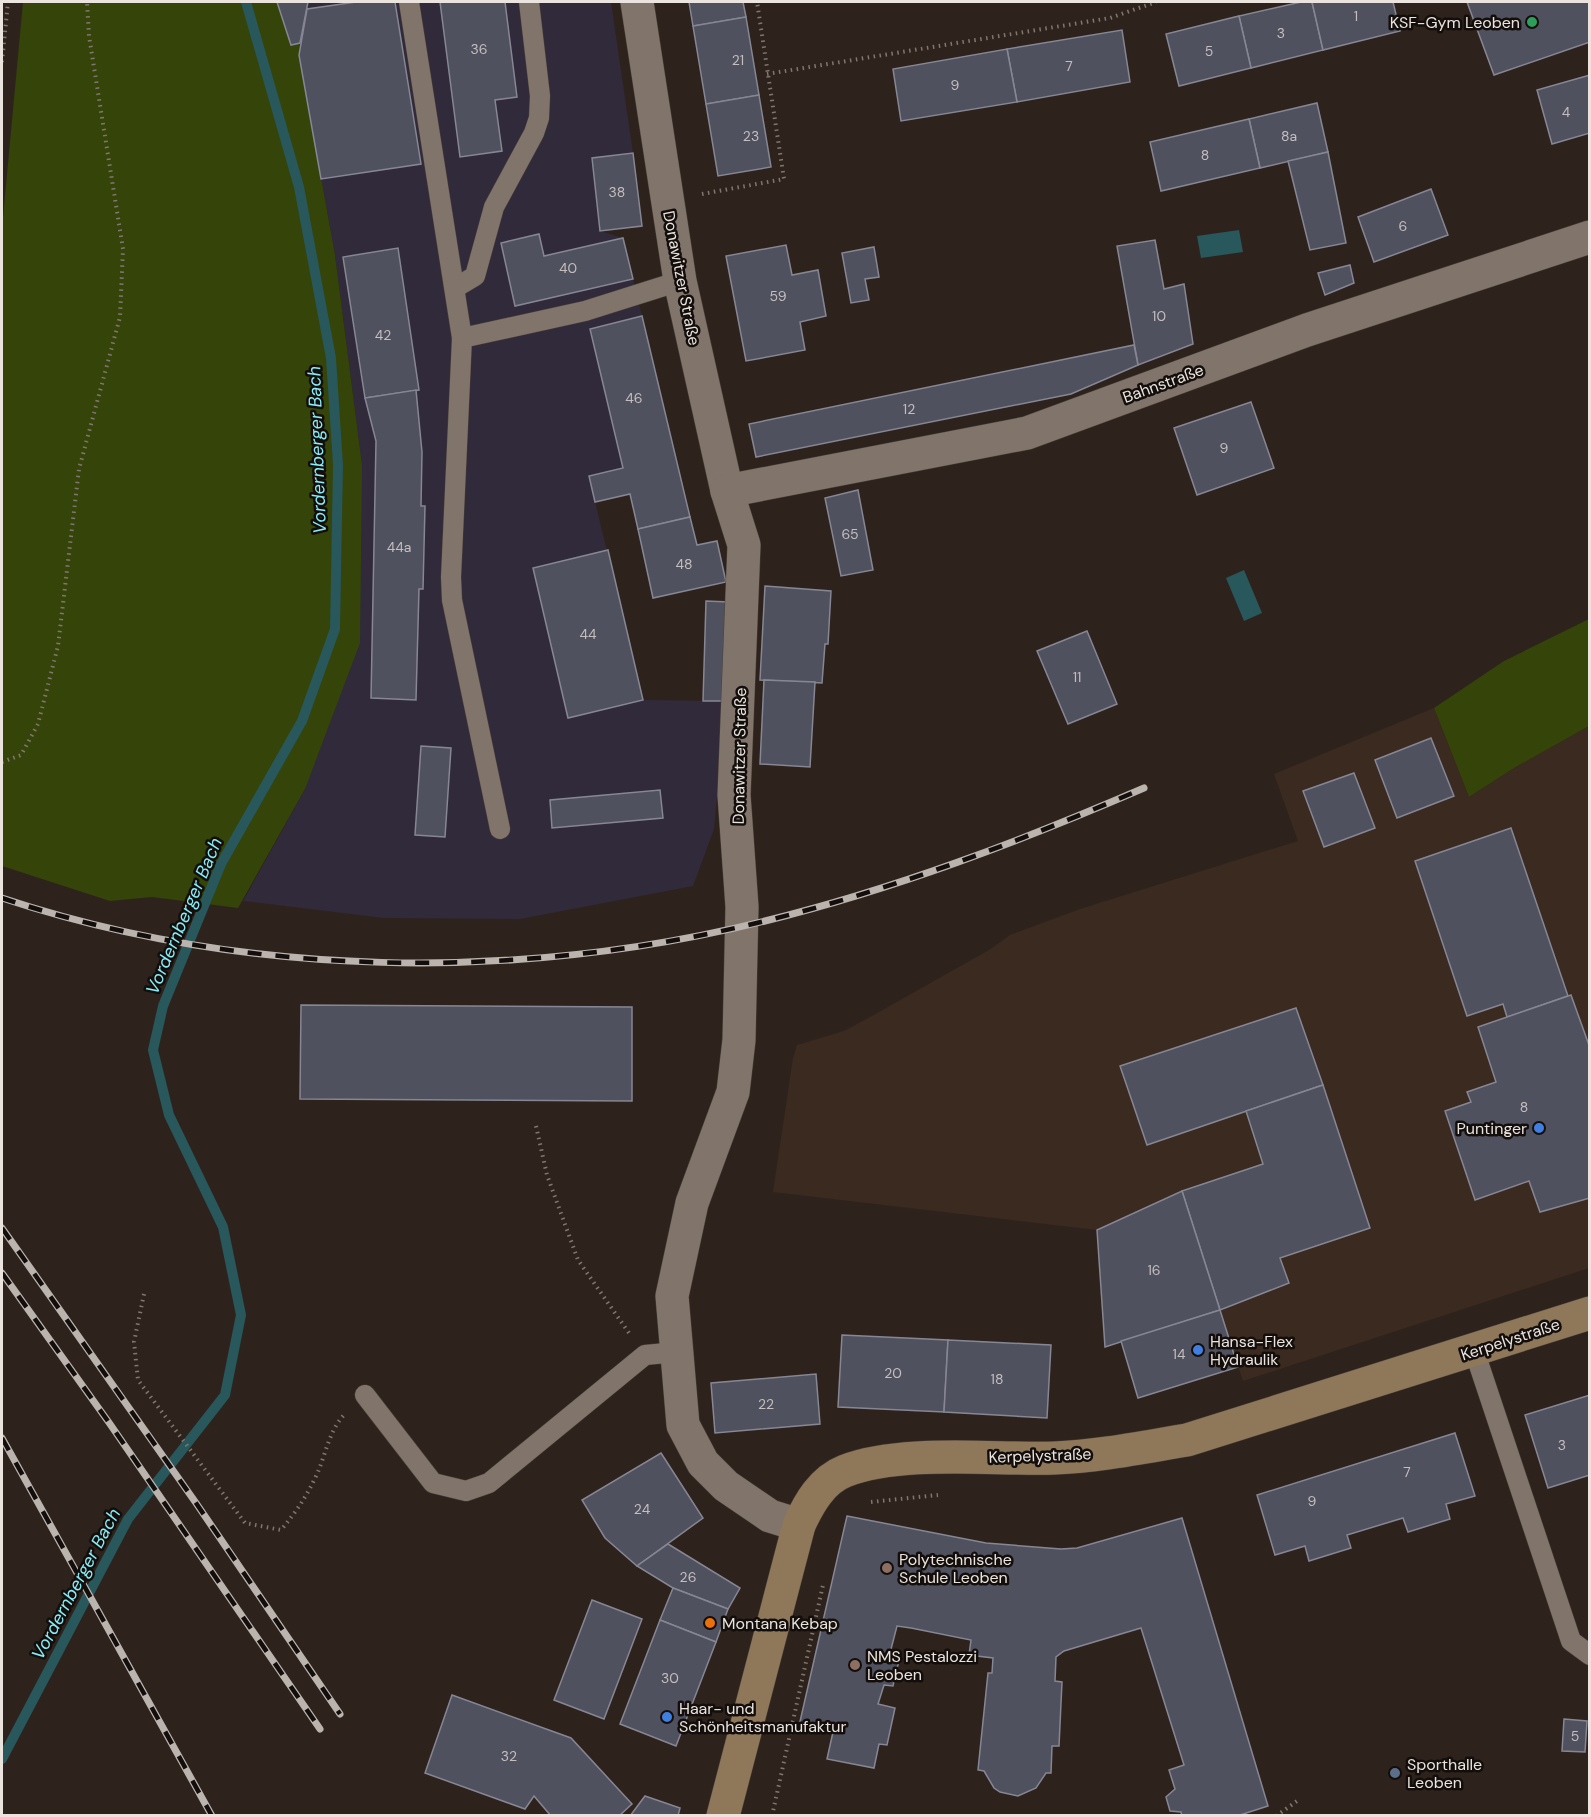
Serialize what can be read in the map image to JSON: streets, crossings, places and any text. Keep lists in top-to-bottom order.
{
  "streets": {
    "main road": ["Kerpelystraße"],
    "street": ["Donawitzer Straße", "Bahnstraße"]
  },
  "crossings": [
    ["Donawitzer Straße", "Bahnstraße"],
    ["Donawitzer Straße", "Kerpelystraße"]
  ],
  "water": ["Vordernberger Bach"],
  "places": [
    "KSF-Gym Leoben",
    "Puntinger",
    "Hansa-Flex Hydraulik",
    "Polytechnische Schule Leoben",
    "Montana Kebap",
    "NMS Pestalozzi Leoben",
    "Haar- und Schönheitsmanufaktur",
    "Sporthalle Leoben"
  ],
  "house_numbers": [
    "1",
    "3",
    "36",
    "5",
    "21",
    "7",
    "9",
    "4",
    "23",
    "8a",
    "8",
    "38",
    "6",
    "40",
    "59",
    "10",
    "42",
    "46",
    "12",
    "9",
    "65",
    "44a",
    "48",
    "44",
    "11",
    "8",
    "16",
    "14",
    "20",
    "18",
    "22",
    "3",
    "7",
    "9",
    "24",
    "26",
    "30",
    "5",
    "32"
  ]
}
